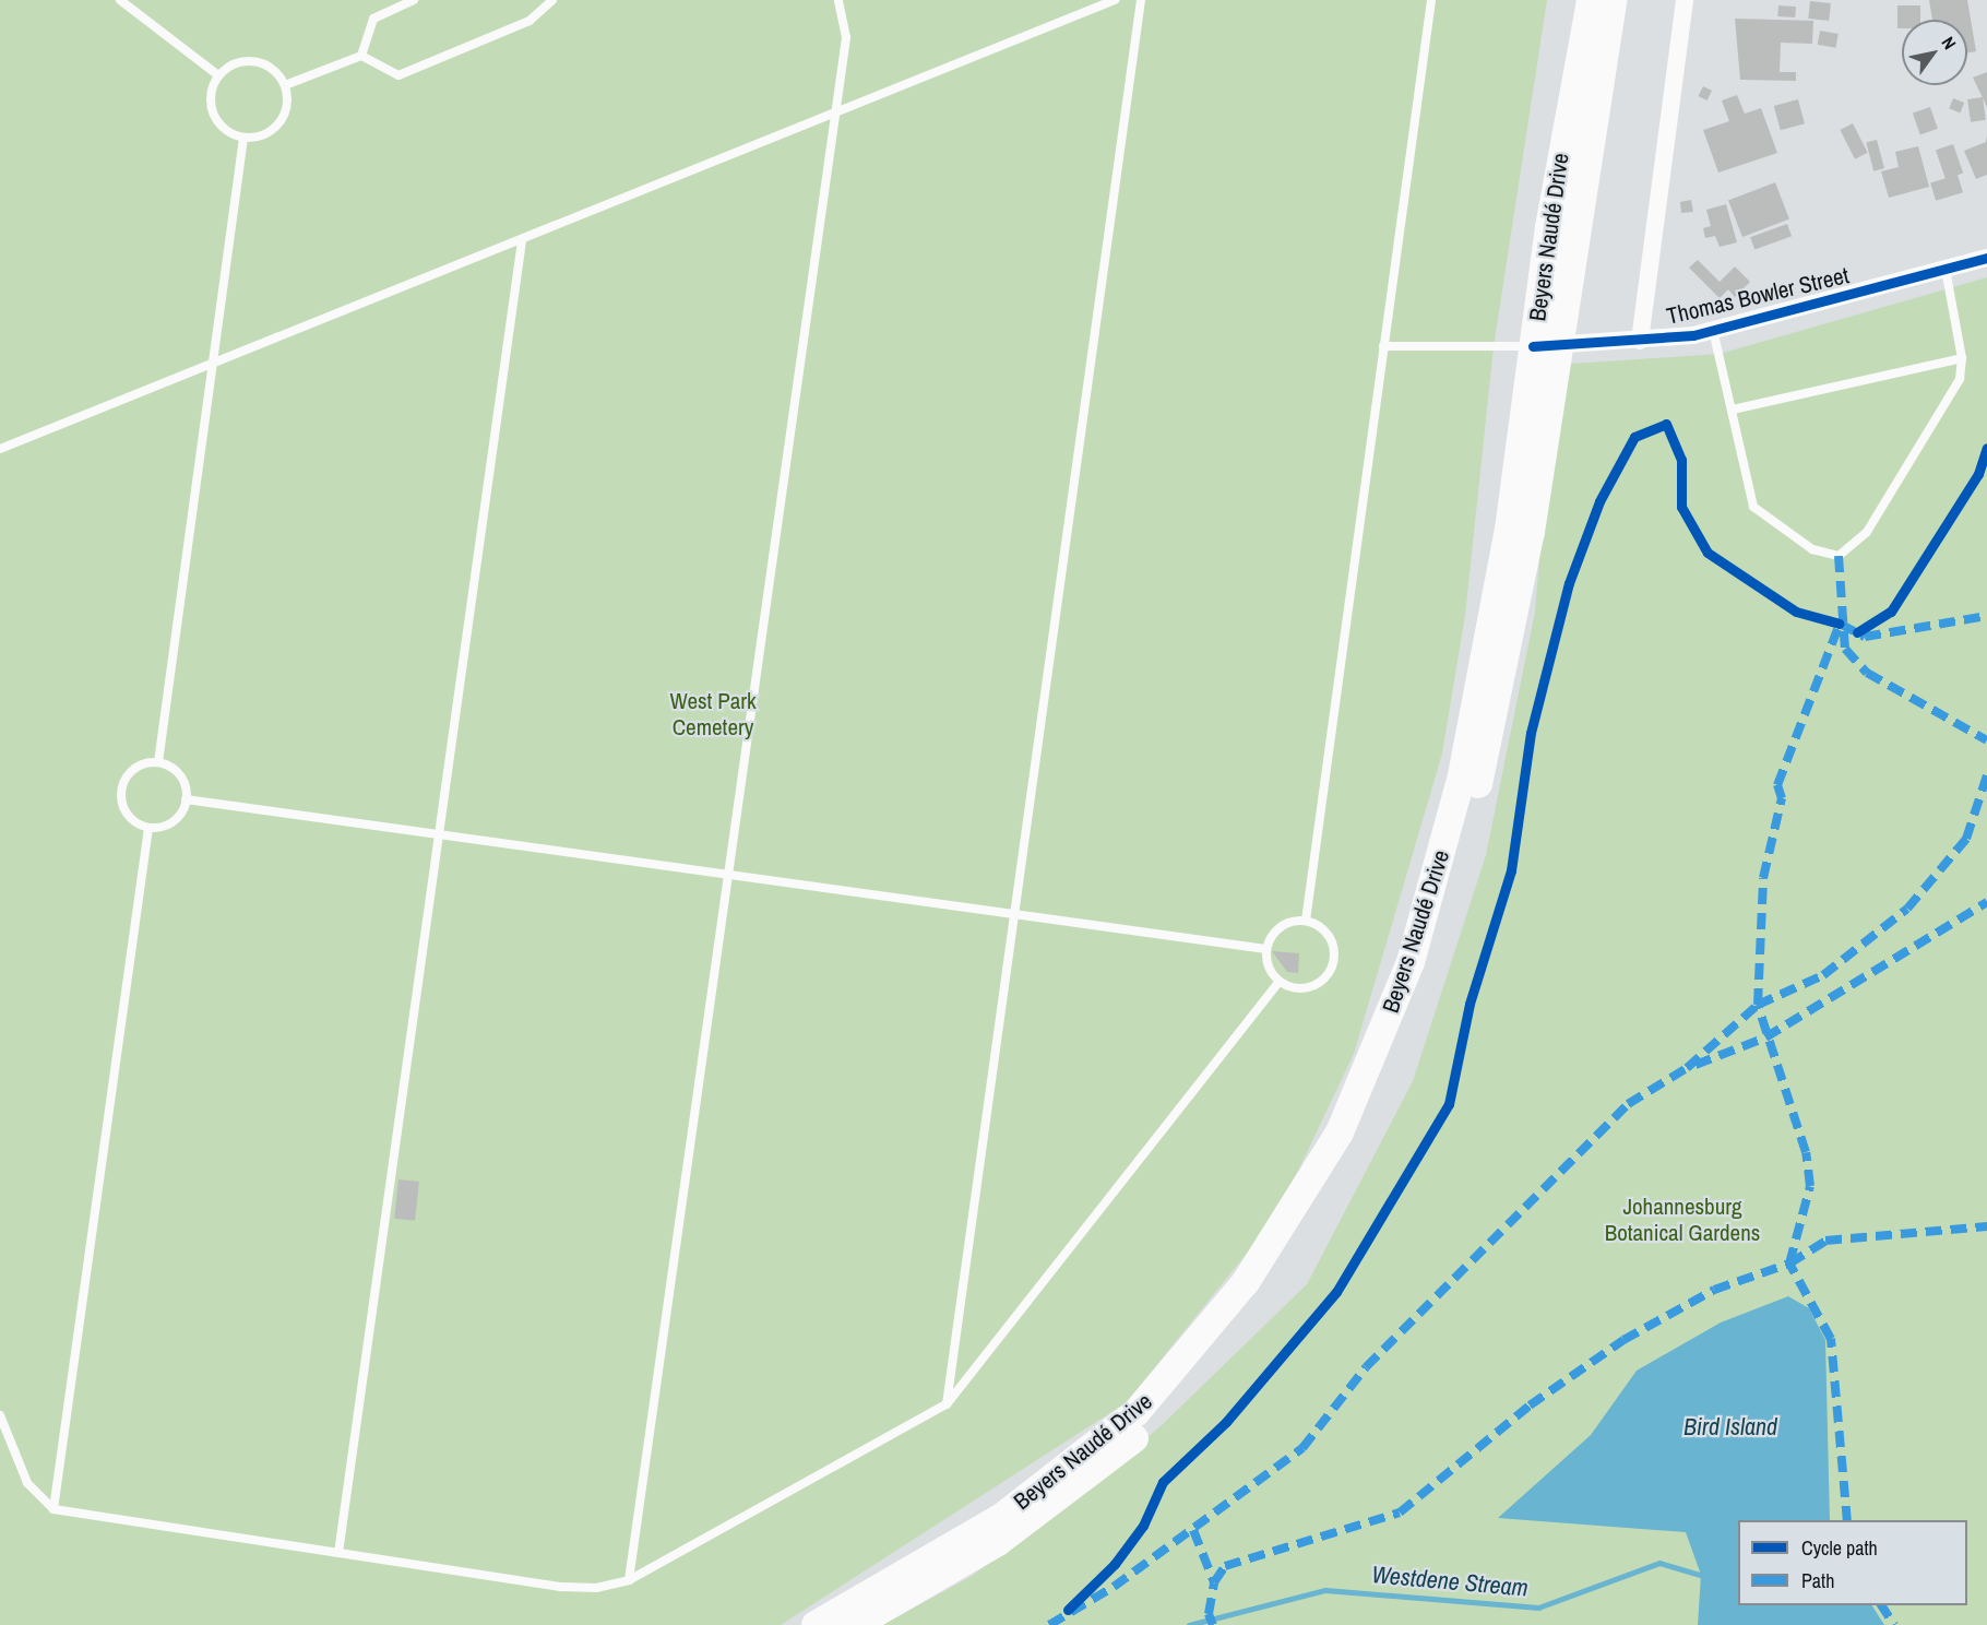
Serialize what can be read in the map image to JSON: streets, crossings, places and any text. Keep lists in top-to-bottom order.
{
  "streets": {
    "main road": ["Beyers Naudé Drive"],
    "street": ["Thomas Bowler Street"]
  },
  "crossings": [
    ["Beyers Naudé Drive", "Thomas Bowler Street"]
  ],
  "water": ["Bird Island", "Westdene Stream"],
  "parks": ["West Park Cemetery", "Johannesburg Botanical Gardens"],
  "legend": ["Cycle path", "Path"],
  "north": "top right"
}
